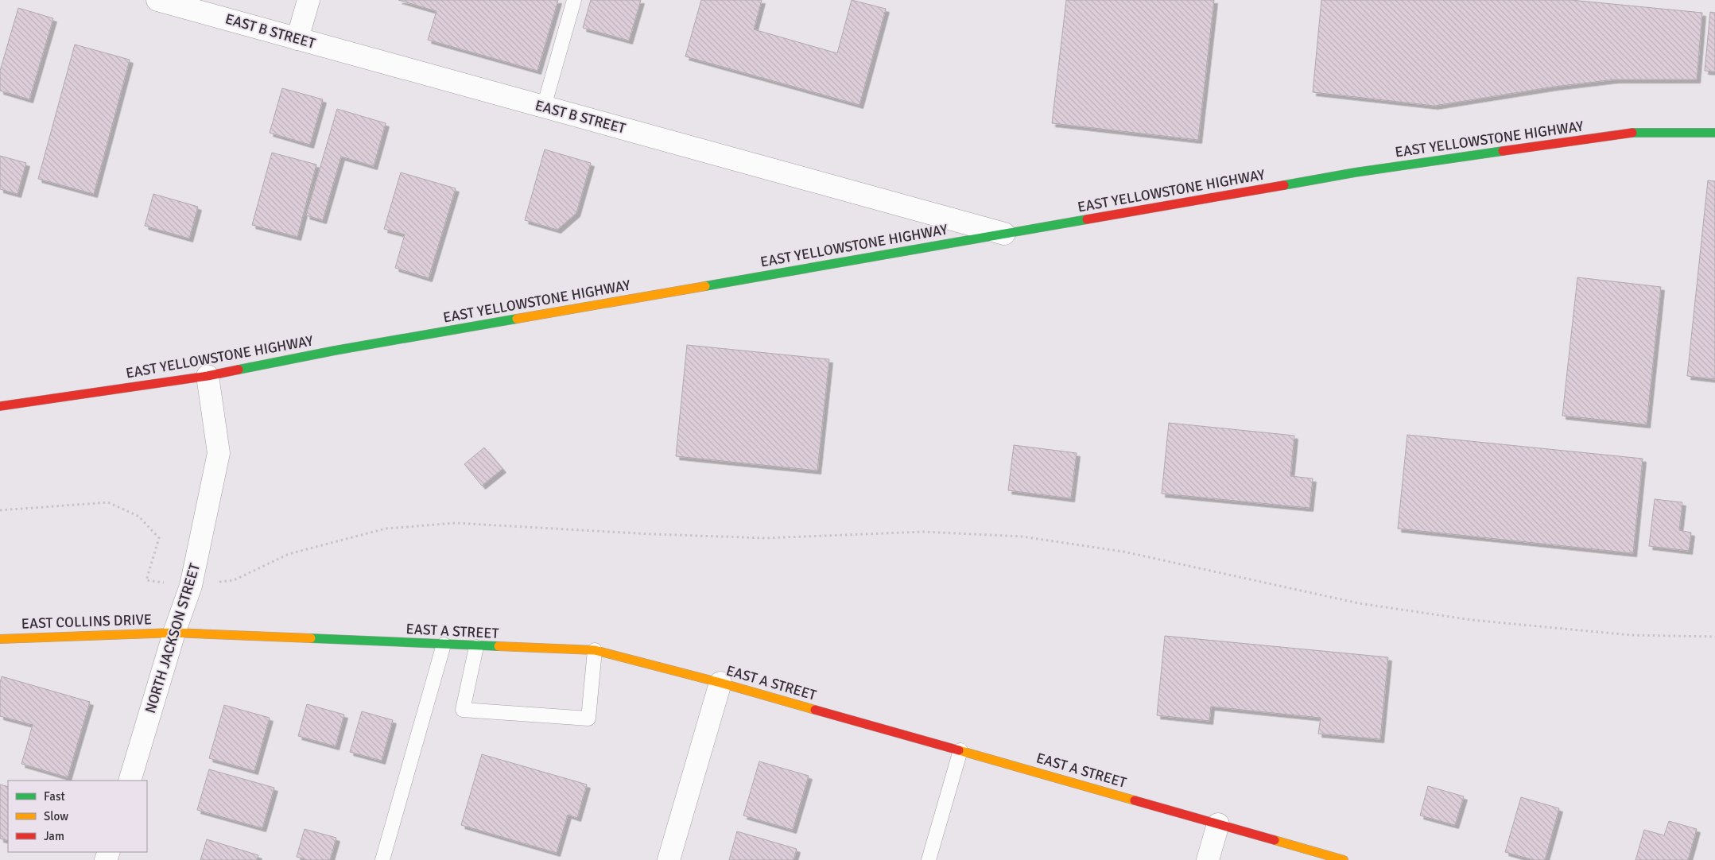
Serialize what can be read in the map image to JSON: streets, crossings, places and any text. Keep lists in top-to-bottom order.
{
  "streets": {
    "main road": ["EAST YELLOWSTONE HIGHWAY", "EAST COLLINS DRIVE", "EAST A STREET"],
    "street": ["EAST B STREET", "NORTH JACKSON STREET"]
  },
  "crossings": [
    ["EAST B STREET", "EAST YELLOWSTONE HIGHWAY"],
    ["EAST YELLOWSTONE HIGHWAY", "NORTH JACKSON STREET"],
    ["EAST COLLINS DRIVE", "EAST A STREET"],
    ["EAST COLLINS DRIVE", "NORTH JACKSON STREET"],
    ["EAST A STREET", "NORTH JACKSON STREET"]
  ],
  "legend": ["Fast", "Slow", "Jam"]
}
